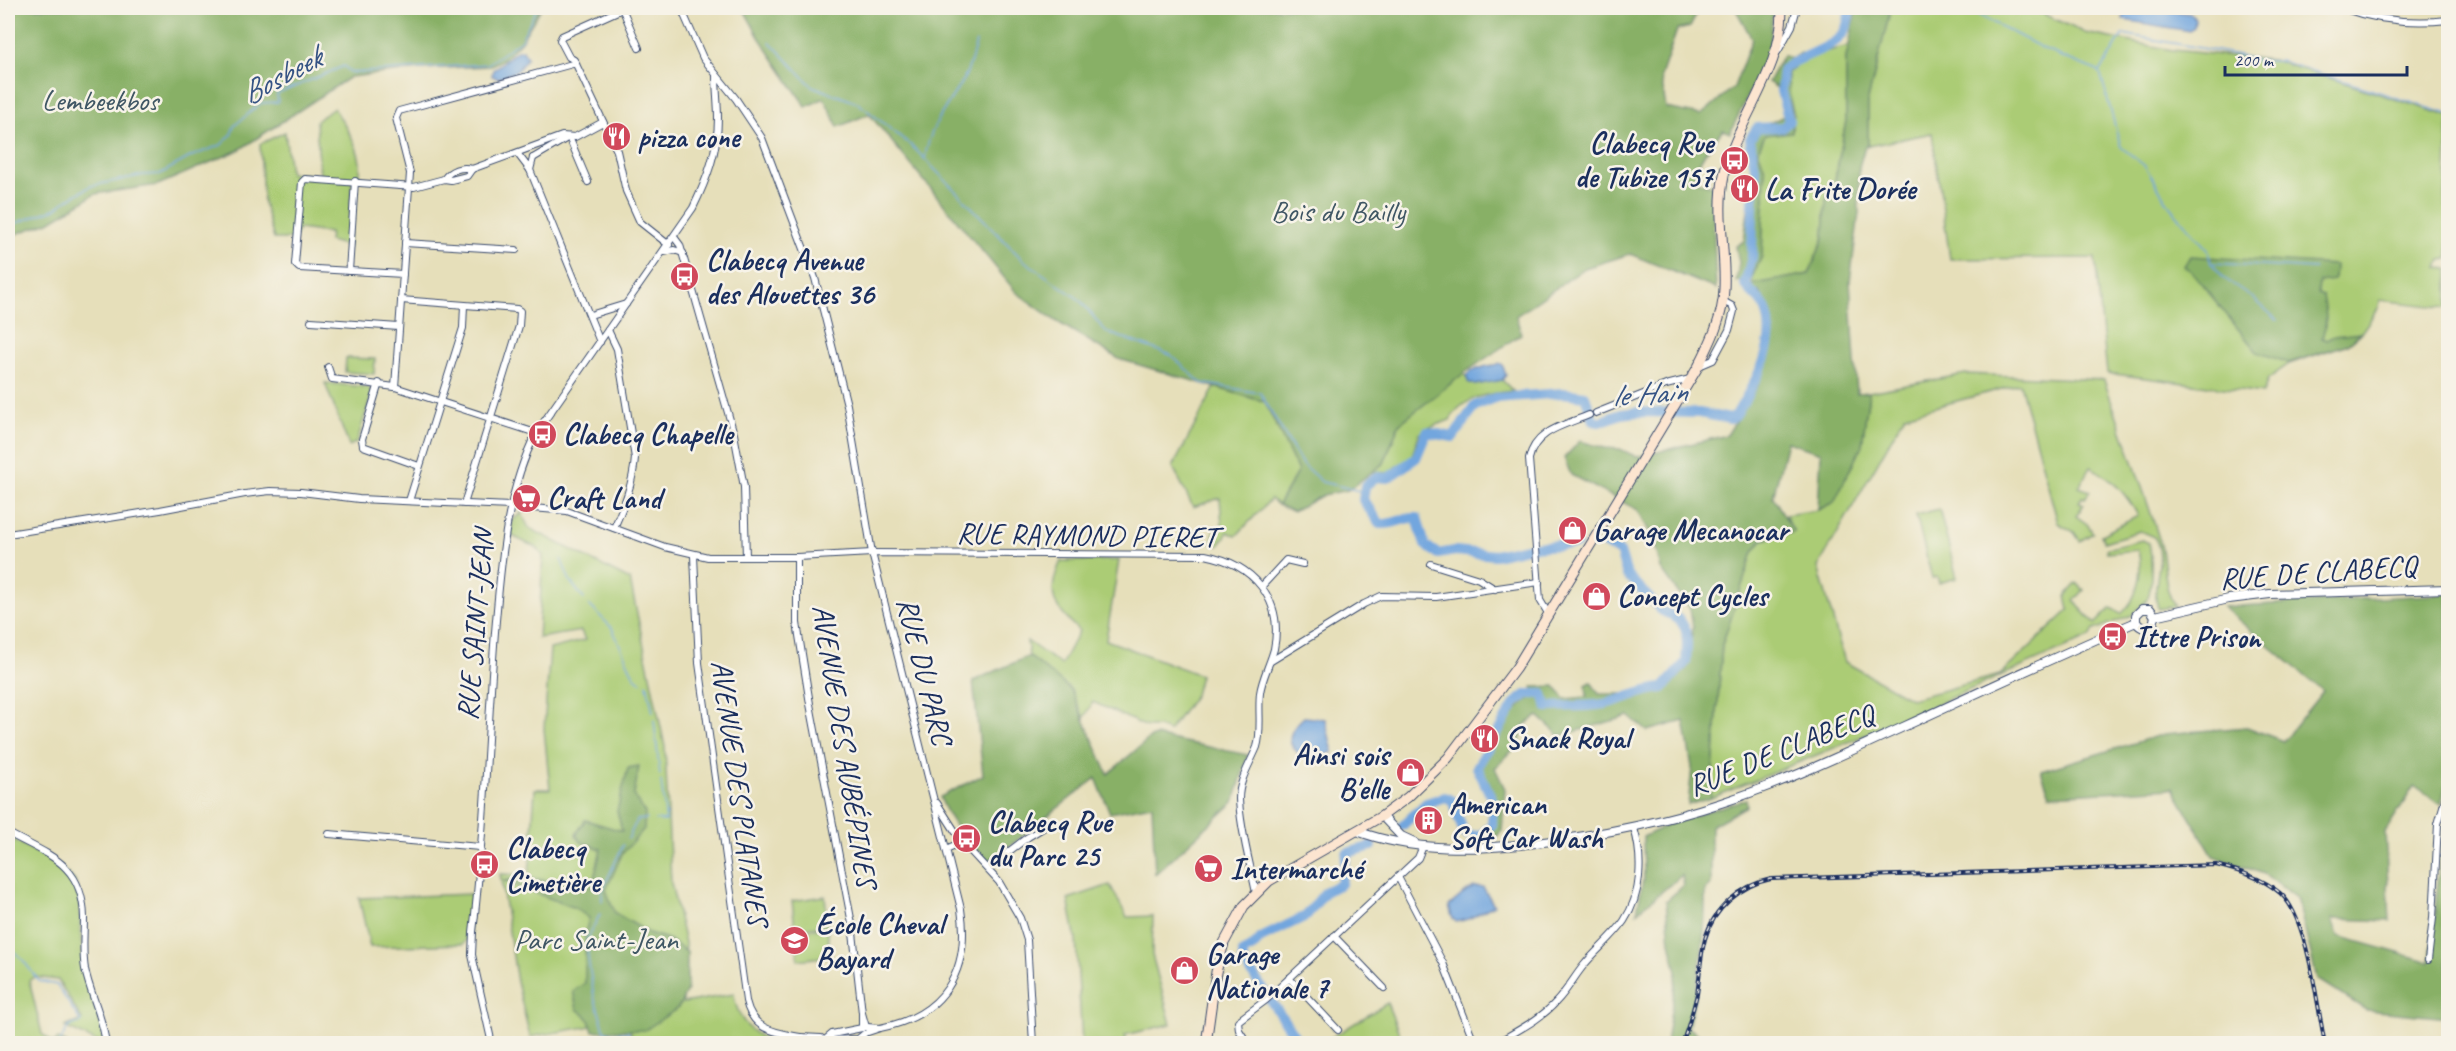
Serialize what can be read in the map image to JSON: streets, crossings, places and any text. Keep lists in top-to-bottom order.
{
  "streets": {
    "street": [
      "RUE RAYMOND PIERET",
      "RUE DE CLABECQ",
      "RUE SAINT-JEAN",
      "RUE DU PARC",
      "AVENUE DES AUBÉPINES",
      "AVENUE DES PLATANES"
    ]
  },
  "crossings": [
    ["RUE RAYMOND PIERET", "RUE SAINT-JEAN"],
    ["RUE RAYMOND PIERET", "RUE DU PARC"],
    ["RUE RAYMOND PIERET", "AVENUE DES AUBÉPINES"],
    ["RUE RAYMOND PIERET", "AVENUE DES PLATANES"],
    ["RUE SAINT-JEAN", "RUE DU PARC"],
    ["RUE DU PARC", "AVENUE DES PLATANES"],
    ["AVENUE DES AUBÉPINES", "AVENUE DES PLATANES"]
  ],
  "water": ["Bosbeek", "le Hain"],
  "parks": ["Lembeekbos", "Bois du Bailly", "Parc Saint-Jean"],
  "places": {
    "restaurant": ["pizza cone", "La Frite Dorée", "Snack Royal"],
    "bus stop": [
      "Clabecq Rue de Tubize 157",
      "Clabecq Avenue des Alouettes 36",
      "Clabecq Chapelle",
      "Ittre Prison",
      "Clabecq Rue du Parc 25",
      "Clabecq Cimetière"
    ],
    "supermarket": ["Craft Land", "Intermarché"],
    "shop": [
      "Garage Mecanocar",
      "Concept Cycles",
      "Ainsi sois B'elle",
      "Garage Nationale 7"
    ],
    "building": ["American Soft Car Wash"],
    "school or university": ["École Cheval Bayard"]
  },
  "scale_bar": "200 m"
}
